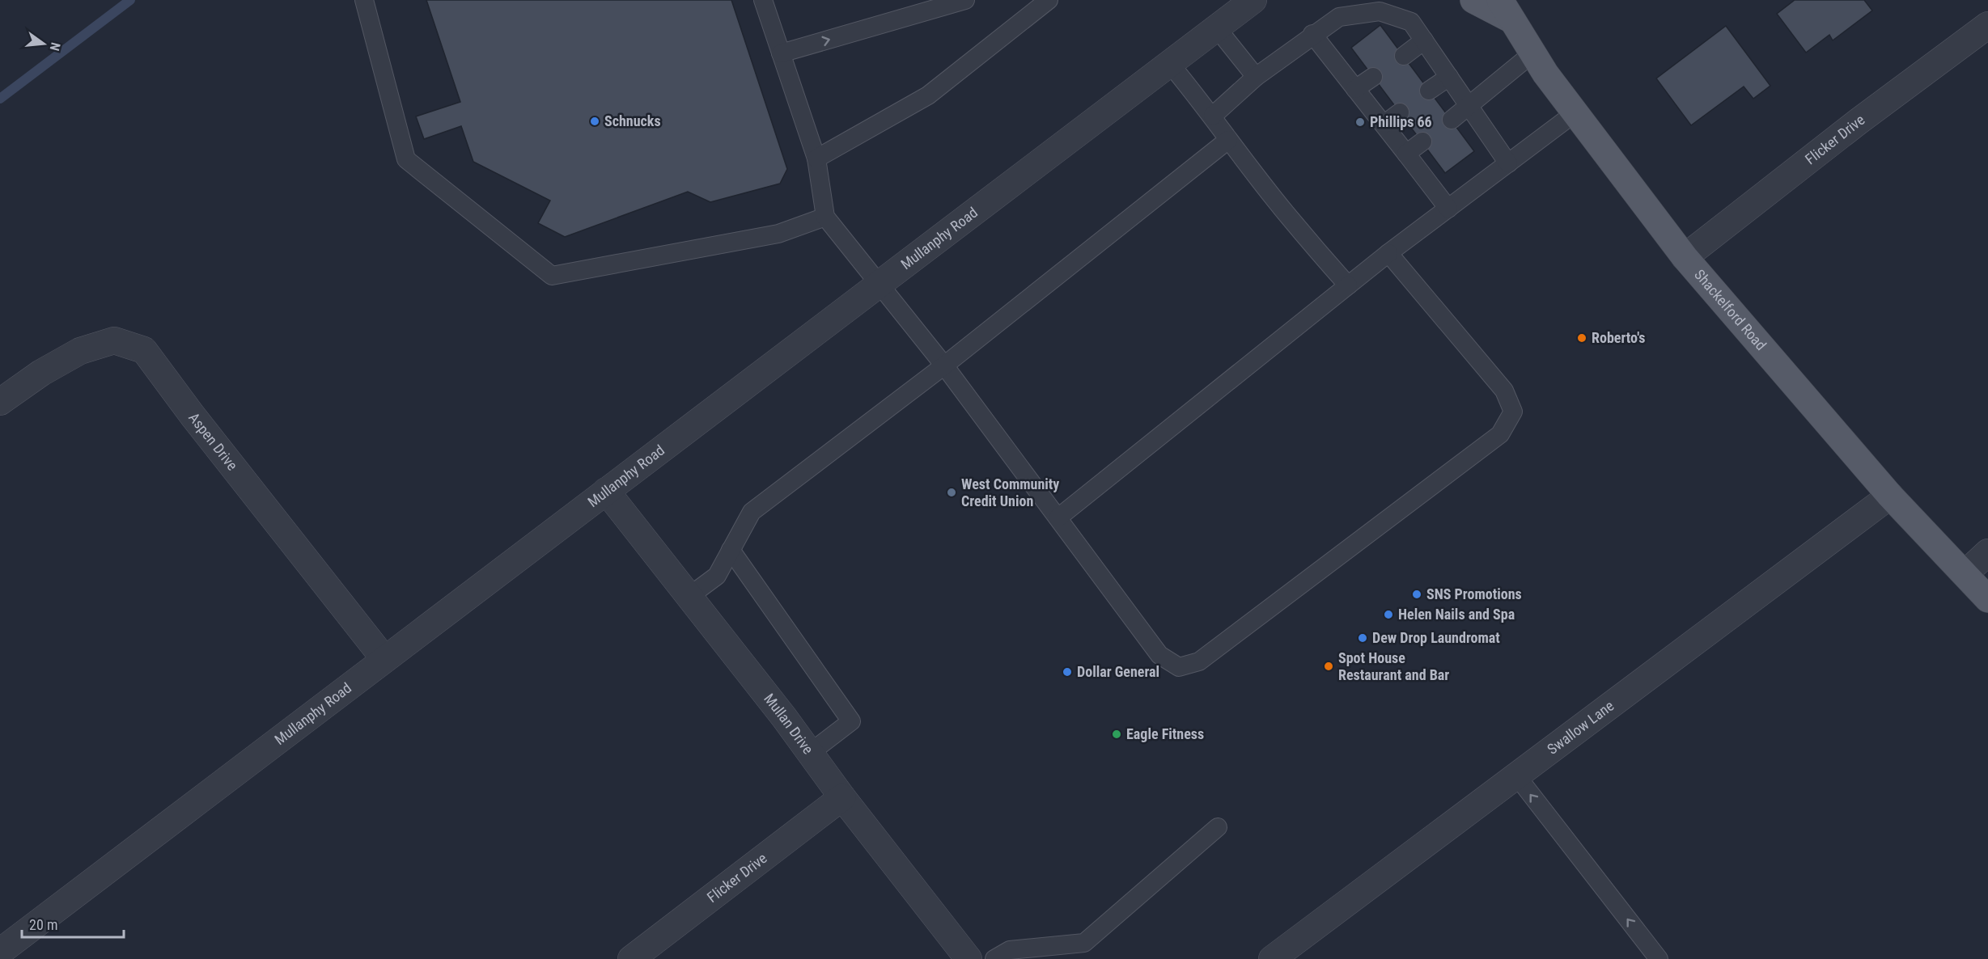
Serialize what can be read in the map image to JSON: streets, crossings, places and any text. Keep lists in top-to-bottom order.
{
  "streets": {
    "main road": ["Shackelford Road"],
    "street": [
      "Flicker Drive",
      "Mullanphy Road",
      "Aspen Drive",
      "Mullan Drive",
      "Swallow Lane"
    ]
  },
  "crossings": [
    ["Flicker Drive", "Shackelford Road"],
    ["Flicker Drive", "Mullan Drive"],
    ["Mullanphy Road", "Aspen Drive"],
    ["Mullanphy Road", "Mullan Drive"],
    ["Shackelford Road", "Swallow Lane"]
  ],
  "places": [
    "Schnucks",
    "Phillips 66",
    "Roberto's",
    "West Community Credit Union",
    "SNS Promotions",
    "Helen Nails and Spa",
    "Dew Drop Laundromat",
    "Spot House Restaurant and Bar",
    "Dollar General",
    "Eagle Fitness"
  ],
  "scale_bar": "20 m",
  "north": "right"
}
